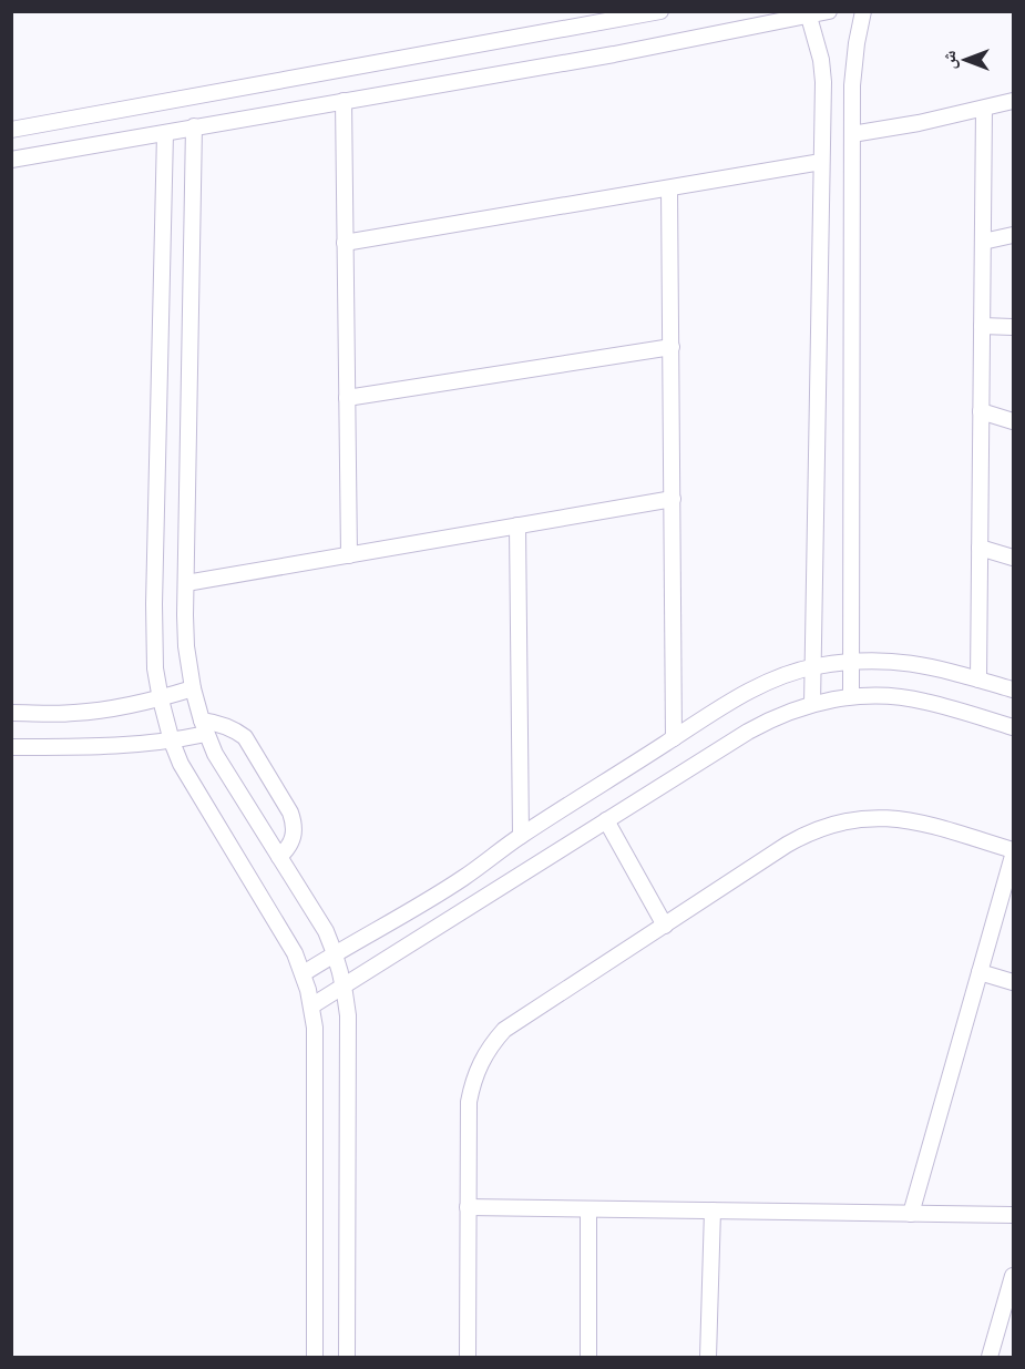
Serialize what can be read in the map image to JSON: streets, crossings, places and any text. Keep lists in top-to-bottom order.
{
  "north": "left"
}
